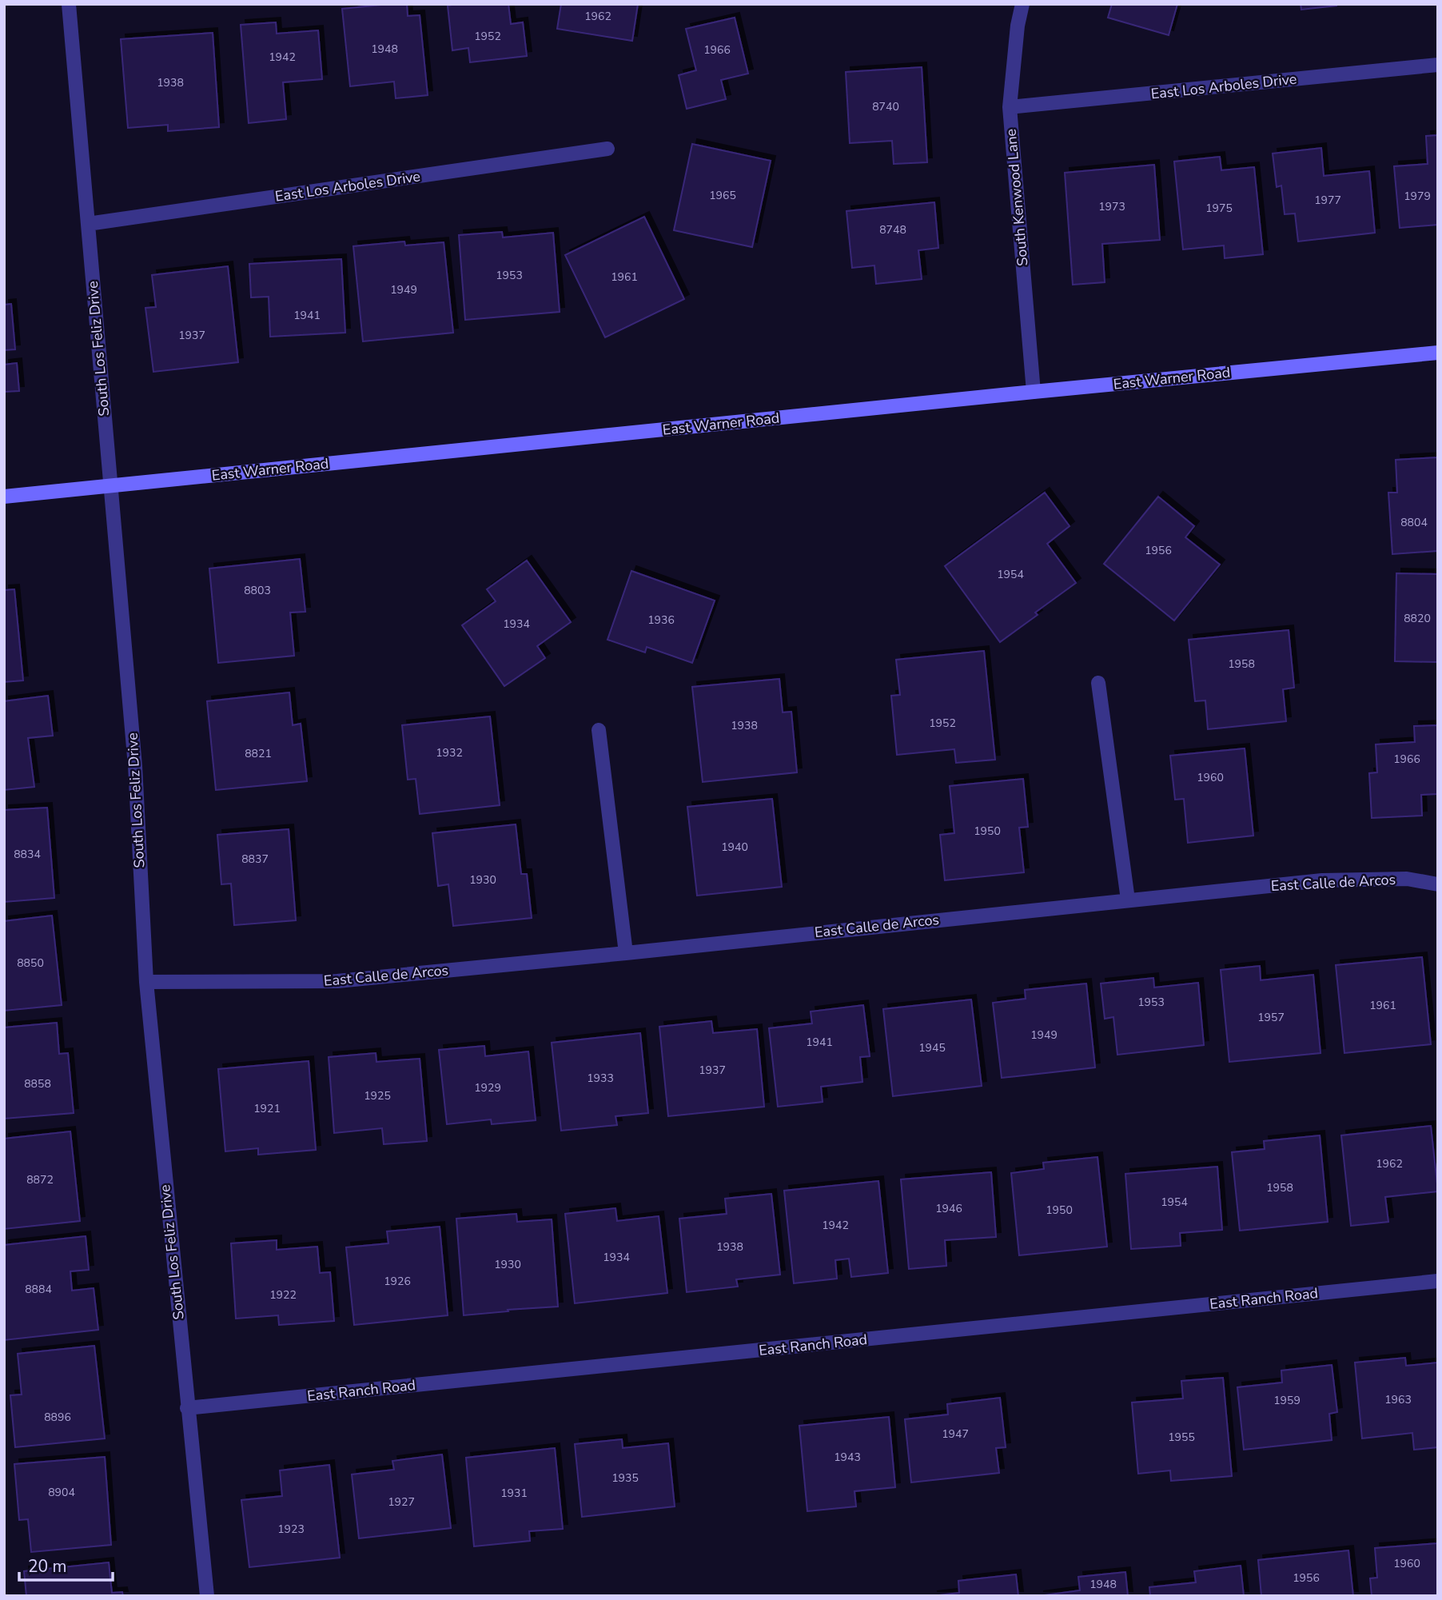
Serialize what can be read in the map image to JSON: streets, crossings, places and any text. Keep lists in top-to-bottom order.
{
  "streets": {
    "main road": ["East Warner Road"],
    "street": [
      "East Los Arboles Drive",
      "South Kenwood Lane",
      "South Los Feliz Drive",
      "East Calle de Arcos",
      "East Ranch Road"
    ]
  },
  "crossings": [
    ["East Los Arboles Drive", "South Kenwood Lane"],
    ["East Los Arboles Drive", "South Los Feliz Drive"],
    ["South Kenwood Lane", "East Warner Road"],
    ["South Los Feliz Drive", "East Warner Road"],
    ["South Los Feliz Drive", "East Calle de Arcos"],
    ["South Los Feliz Drive", "East Ranch Road"]
  ],
  "house_numbers": [
    "1962",
    "1952",
    "1948",
    "1966",
    "1942",
    "1938",
    "8740",
    "1965",
    "1979",
    "1977",
    "1973",
    "1975",
    "8748",
    "1953",
    "1961",
    "1949",
    "1941",
    "1937",
    "8804",
    "1956",
    "1954",
    "8803",
    "8820",
    "1936",
    "1934",
    "1958",
    "1952",
    "1938",
    "1932",
    "8821",
    "1966",
    "1960",
    "1950",
    "1940",
    "8834",
    "8837",
    "1930",
    "8850",
    "1953",
    "1961",
    "1957",
    "1949",
    "1941",
    "1945",
    "1937",
    "1933",
    "8858",
    "1929",
    "1925",
    "1921",
    "1962",
    "8872",
    "1958",
    "1954",
    "1946",
    "1950",
    "1942",
    "1938",
    "1934",
    "1930",
    "1926",
    "8884",
    "1922",
    "1963",
    "1959",
    "8896",
    "1947",
    "1955",
    "1943",
    "1935",
    "8904",
    "1931",
    "1927",
    "1923",
    "1960",
    "1956",
    "1948"
  ],
  "scale_bar": "20 m"
}
